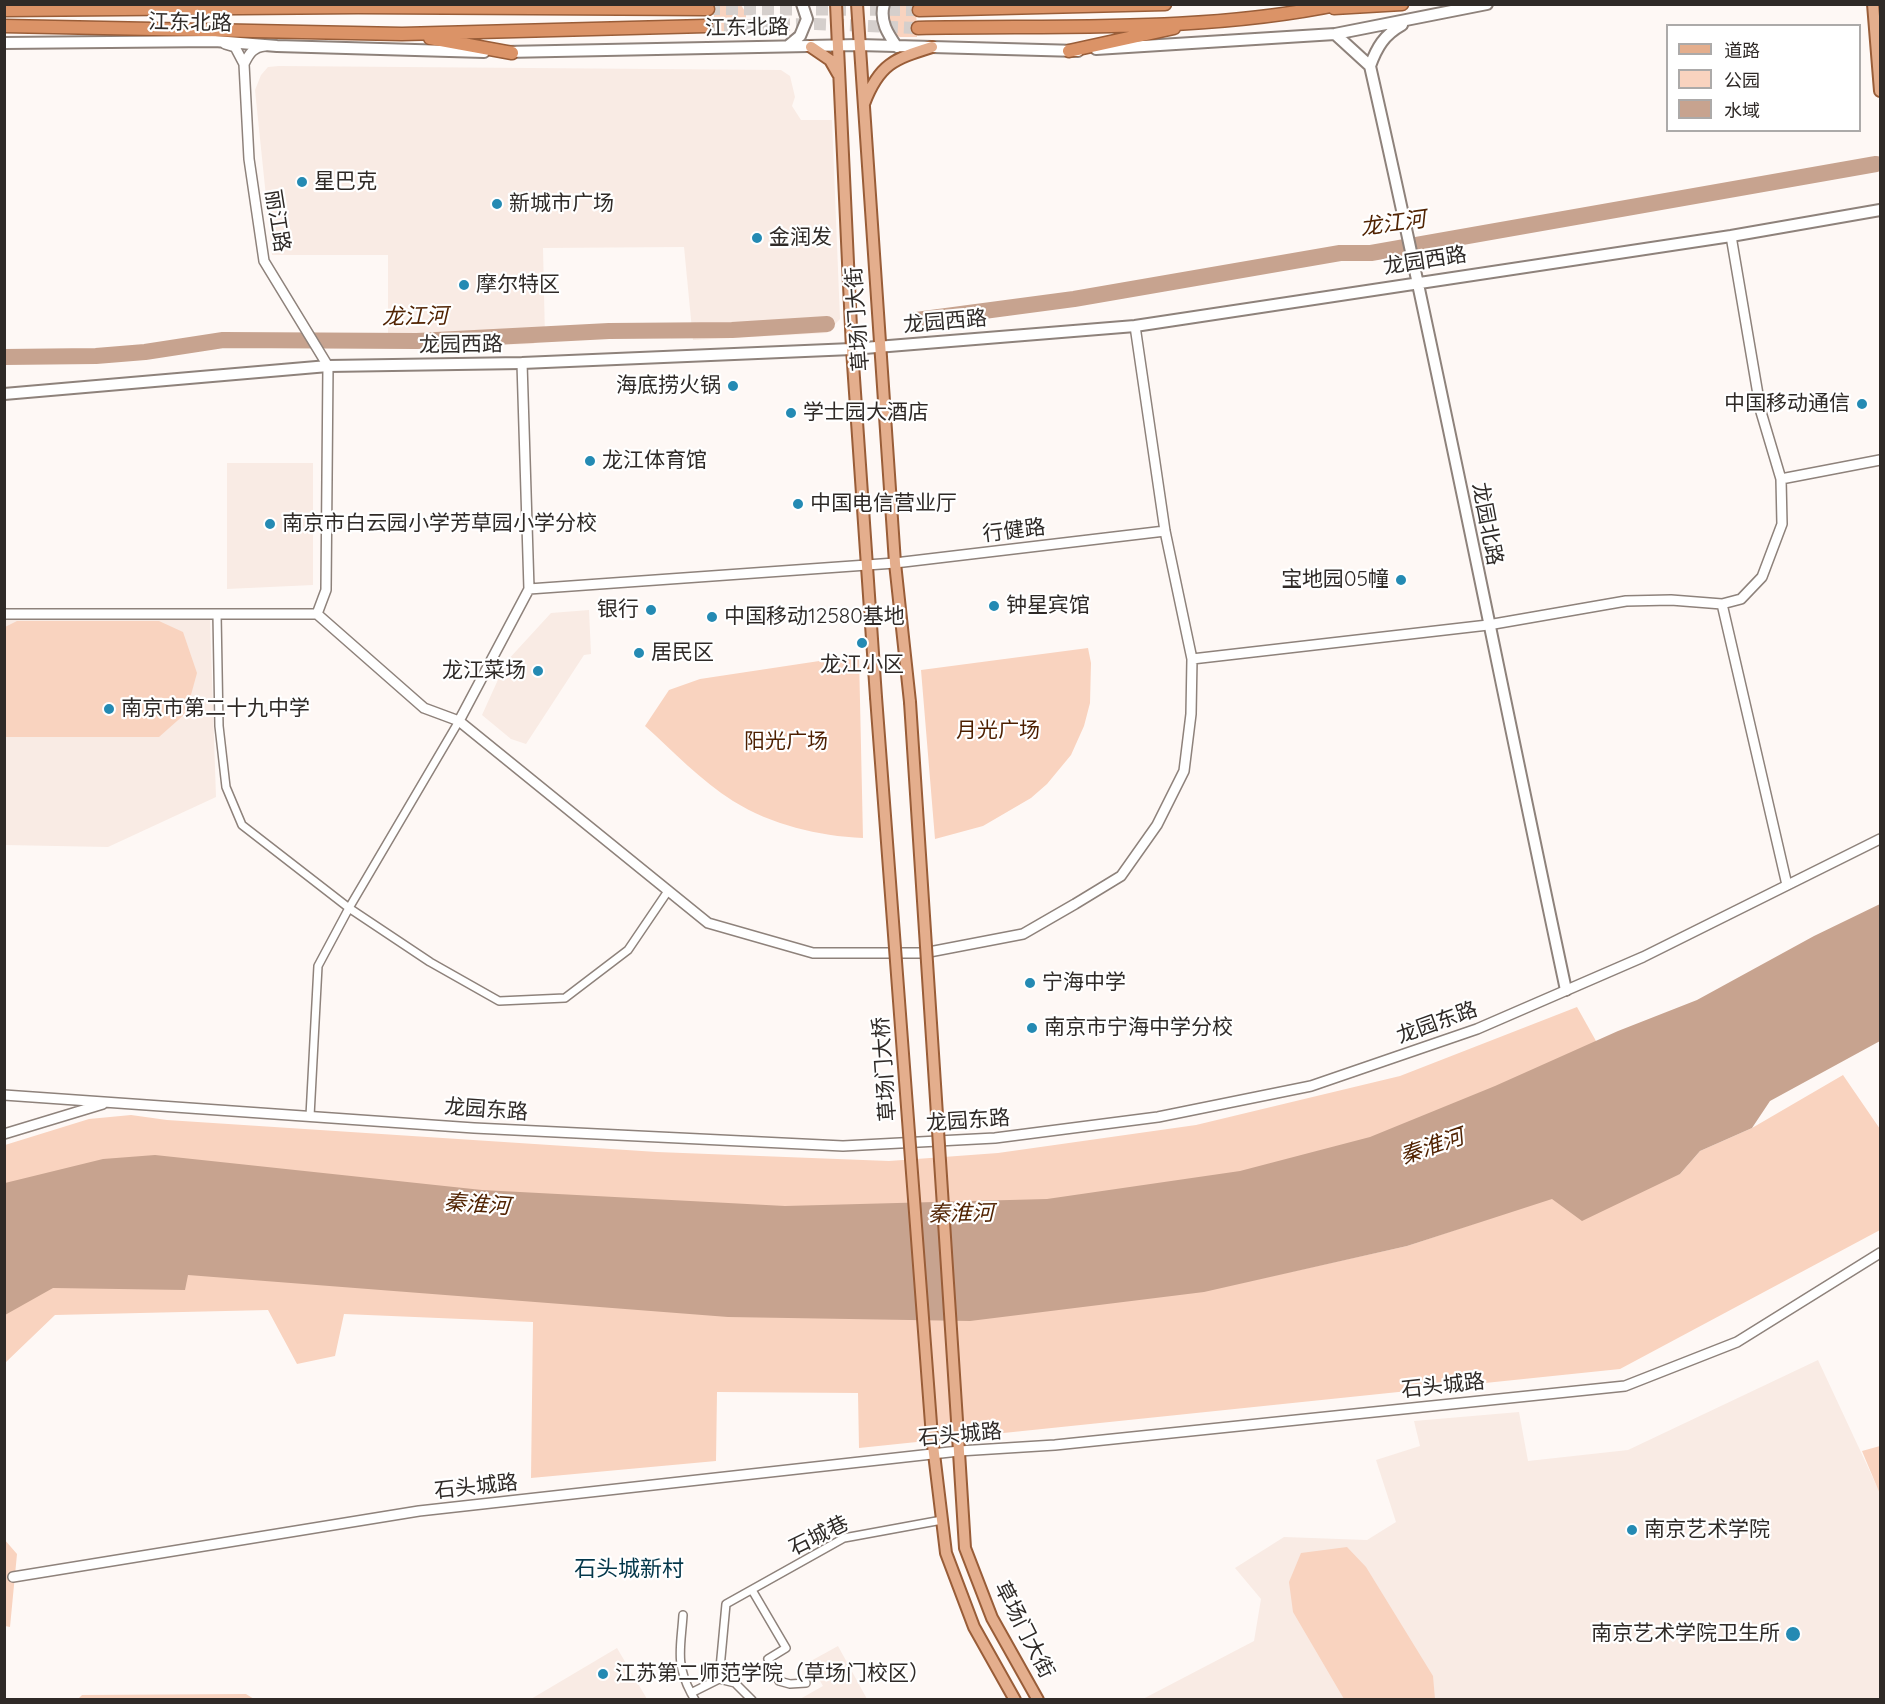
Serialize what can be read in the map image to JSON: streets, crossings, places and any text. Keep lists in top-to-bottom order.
{
  "streets": {
    "main road": [
      "江东北路",
      "龙园西路",
      "草场门大街",
      "龙园北路",
      "草场门大桥"
    ],
    "street": [
      "丽江路",
      "行健路",
      "龙园东路",
      "石头城路",
      "石城巷"
    ]
  },
  "crossings": [
    ["江东北路", "草场门大街"],
    ["丽江路", "龙园西路"],
    ["龙园西路", "草场门大街"],
    ["龙园西路", "龙园北路"],
    ["草场门大街", "行健路"],
    ["草场门大街", "草场门大桥"],
    ["草场门大街", "石头城路"],
    ["草场门大街", "石城巷"],
    ["龙园北路", "龙园东路"]
  ],
  "districts": ["石头城新村"],
  "water": ["龙江河", "秦淮河"],
  "parks": ["月光广场", "阳光广场"],
  "places": [
    "星巴克",
    "新城市广场",
    "金润发",
    "摩尔特区",
    "海底捞火锅",
    "中国移动通信",
    "学士园大酒店",
    "龙江体育馆",
    "中国电信营业厅",
    "南京市白云园小学芳草园小学分校",
    "宝地园05幢",
    "钟星宾馆",
    "银行",
    "中国移动12580基地",
    "龙江小区",
    "居民区",
    "龙江菜场",
    "南京市第二十九中学",
    "宁海中学",
    "南京市宁海中学分校",
    "南京艺术学院",
    "南京艺术学院卫生所",
    "江苏第二师范学院（草场门校区）"
  ],
  "legend": ["道路", "公园", "水域"]
}
